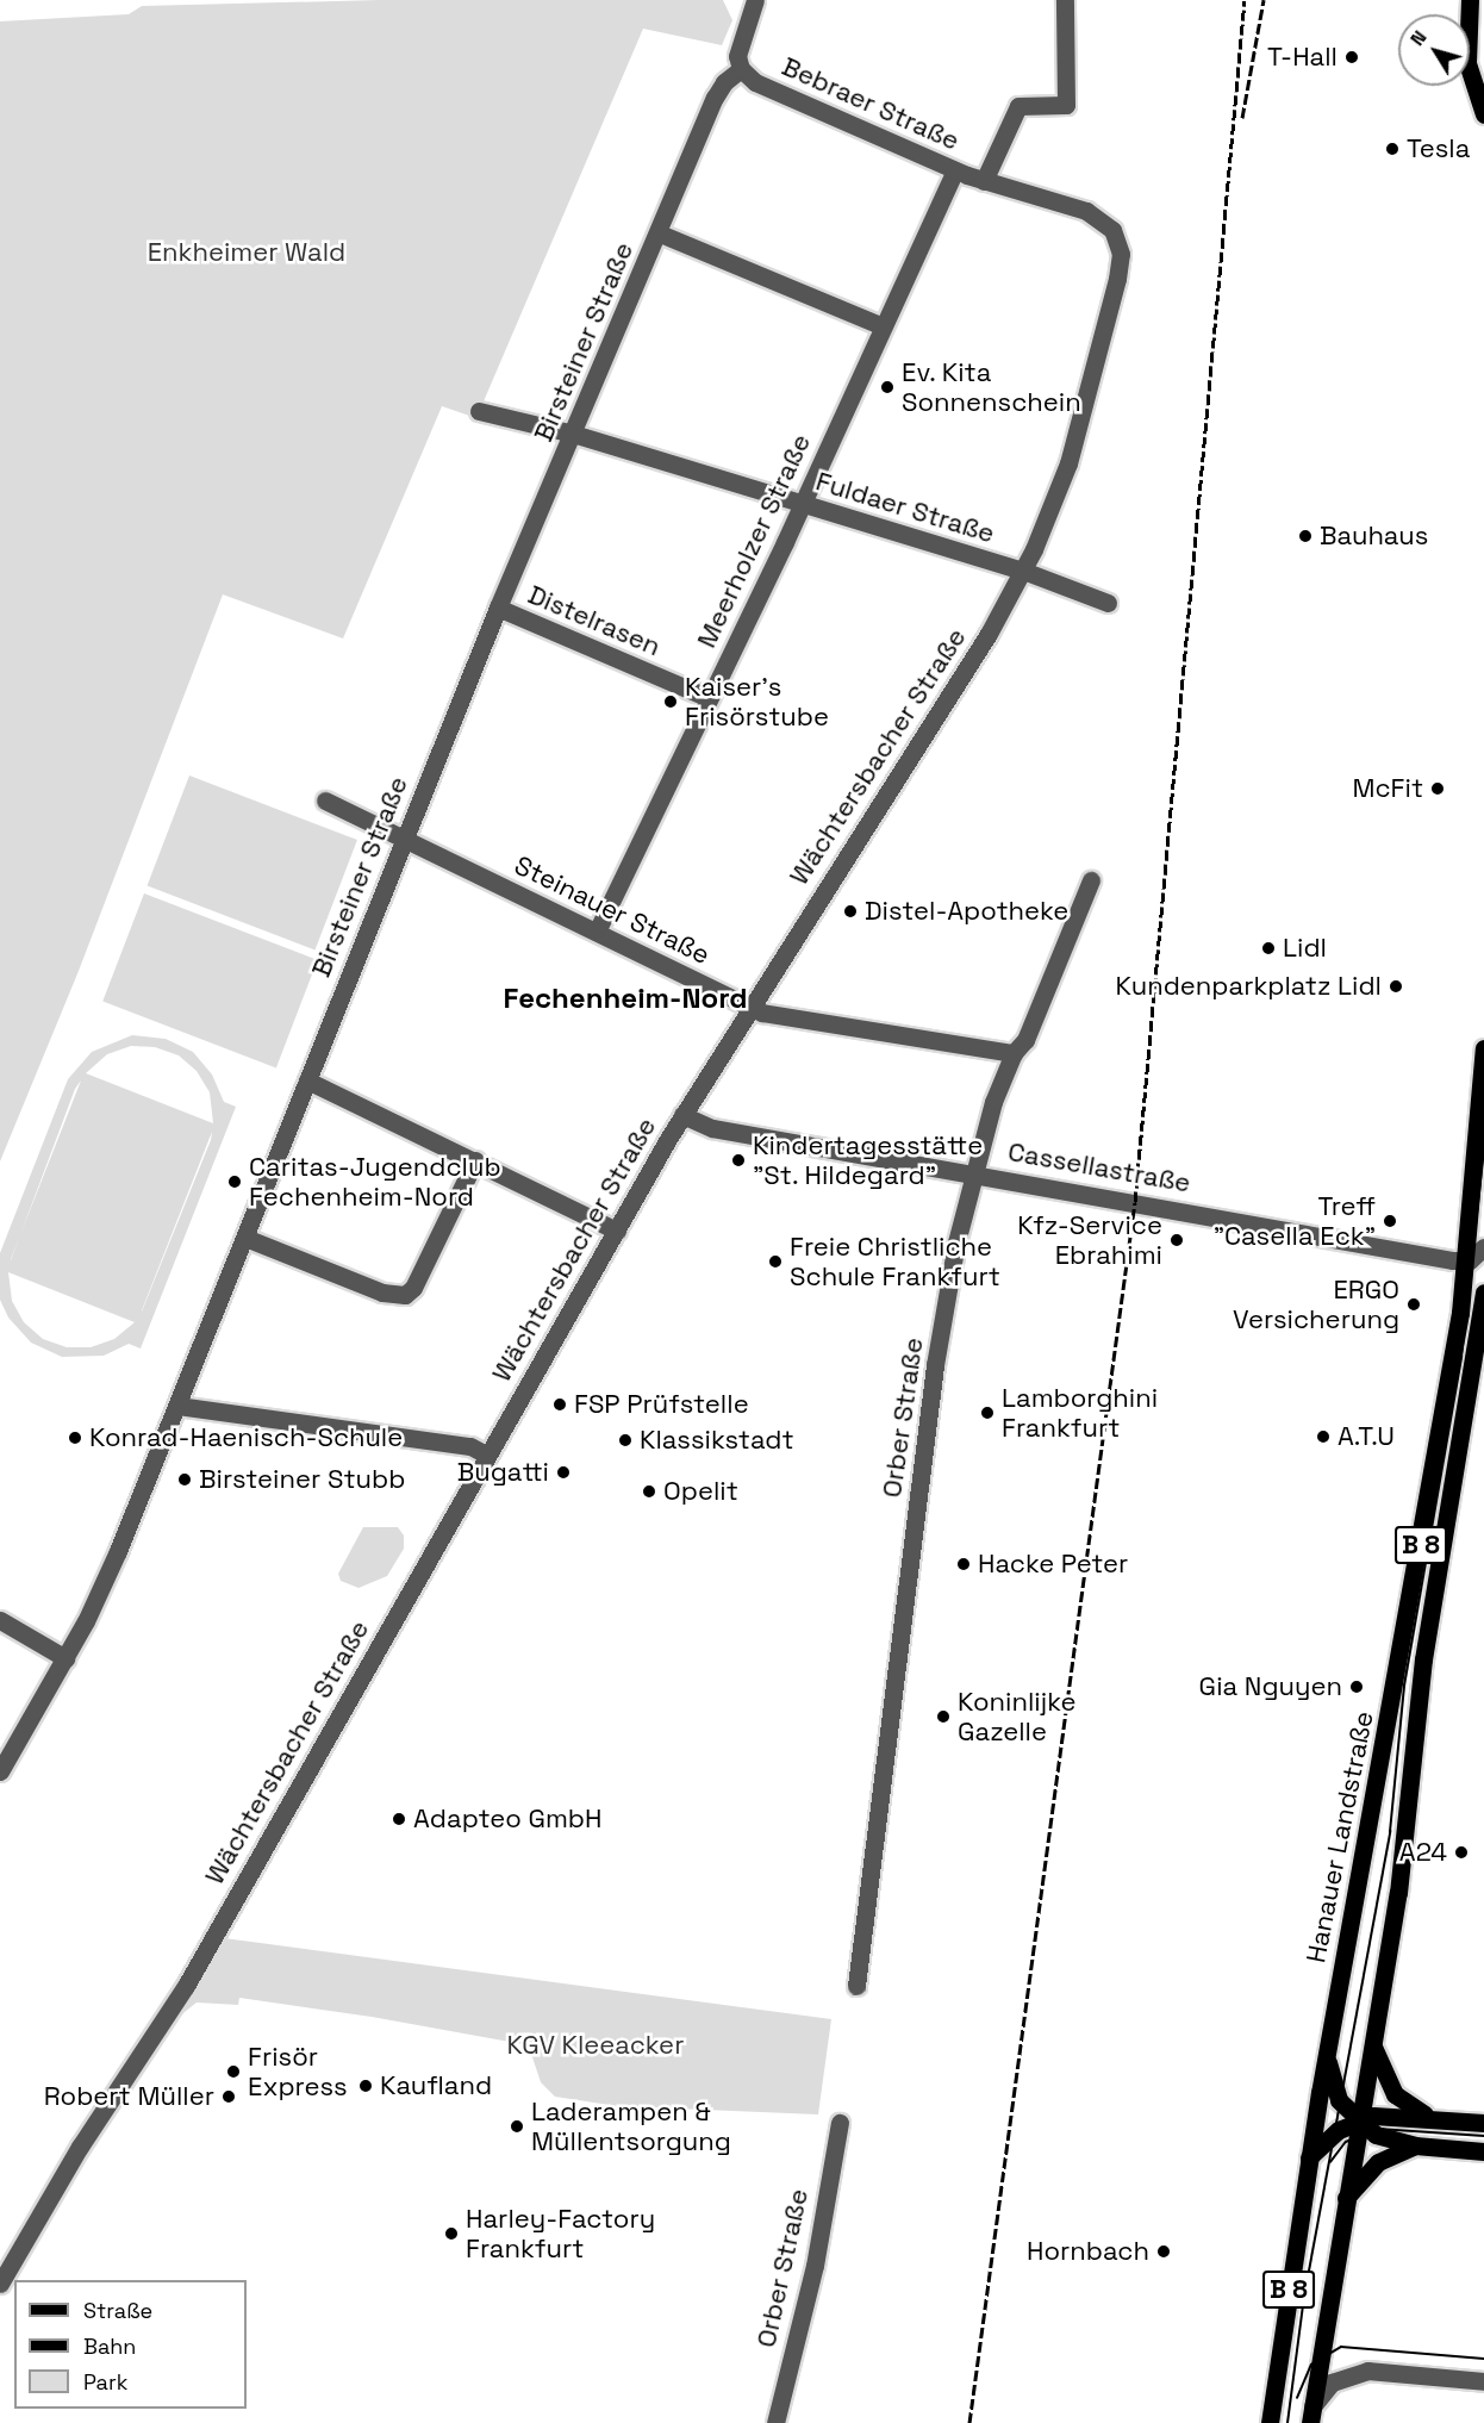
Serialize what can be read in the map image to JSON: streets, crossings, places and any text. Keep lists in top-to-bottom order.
{
  "streets": {
    "main road": ["B 8", "Hanauer Landstraße"],
    "street": [
      "Bebraer Straße",
      "Birsteiner Straße",
      "Fuldaer Straße",
      "Meerholzer Straße",
      "Distelrasen",
      "Wächtersbacher Straße",
      "Steinauer Straße",
      "Cassellastraße",
      "Orber Straße"
    ]
  },
  "crossings": [
    ["Bebraer Straße", "Birsteiner Straße"],
    ["Bebraer Straße", "Meerholzer Straße"],
    ["Bebraer Straße", "Wächtersbacher Straße"],
    ["Birsteiner Straße", "Fuldaer Straße"],
    ["Birsteiner Straße", "Distelrasen"],
    ["Birsteiner Straße", "Steinauer Straße"],
    ["Fuldaer Straße", "Meerholzer Straße"],
    ["Fuldaer Straße", "Wächtersbacher Straße"],
    ["Meerholzer Straße", "Distelrasen"],
    ["Meerholzer Straße", "Steinauer Straße"],
    ["Wächtersbacher Straße", "Steinauer Straße"],
    ["Wächtersbacher Straße", "Cassellastraße"],
    ["Steinauer Straße", "Orber Straße"],
    ["Cassellastraße", "Orber Straße"],
    ["Cassellastraße", "Hanauer Landstraße"]
  ],
  "districts": ["Fechenheim-Nord"],
  "parks": ["Enkheimer Wald", "KGV Kleeacker"],
  "places": [
    "T-Hall",
    "Tesla",
    "Ev. Kita Sonnenschein",
    "Bauhaus",
    "Kaiser's Frisörstube",
    "McFit",
    "Distel-Apotheke",
    "Lidl",
    "Kundenparkplatz Lidl",
    "Kindertagesstätte \"St. Hildegard\"",
    "Caritas-Jugendclub Fechenheim-Nord",
    "Treff \"Casella Eck\"",
    "Kfz-Service Ebrahimi",
    "Freie Christliche Schule Frankfurt",
    "ERGO Versicherung",
    "FSP Prüfstelle",
    "Lamborghini Frankfurt",
    "A.T.U",
    "Konrad-Haenisch-Schule",
    "Klassikstadt",
    "Bugatti",
    "Birsteiner Stubb",
    "Opelit",
    "Hacke Peter",
    "Gia Nguyen",
    "Koninlijke Gazelle",
    "Adapteo GmbH",
    "A24",
    "Frisör Express",
    "Kaufland",
    "Robert Müller",
    "Laderampen & Müllentsorgung",
    "Harley-Factory Frankfurt",
    "Hornbach"
  ],
  "legend": ["Straße", "Bahn", "Park"],
  "north": "top left"
}
